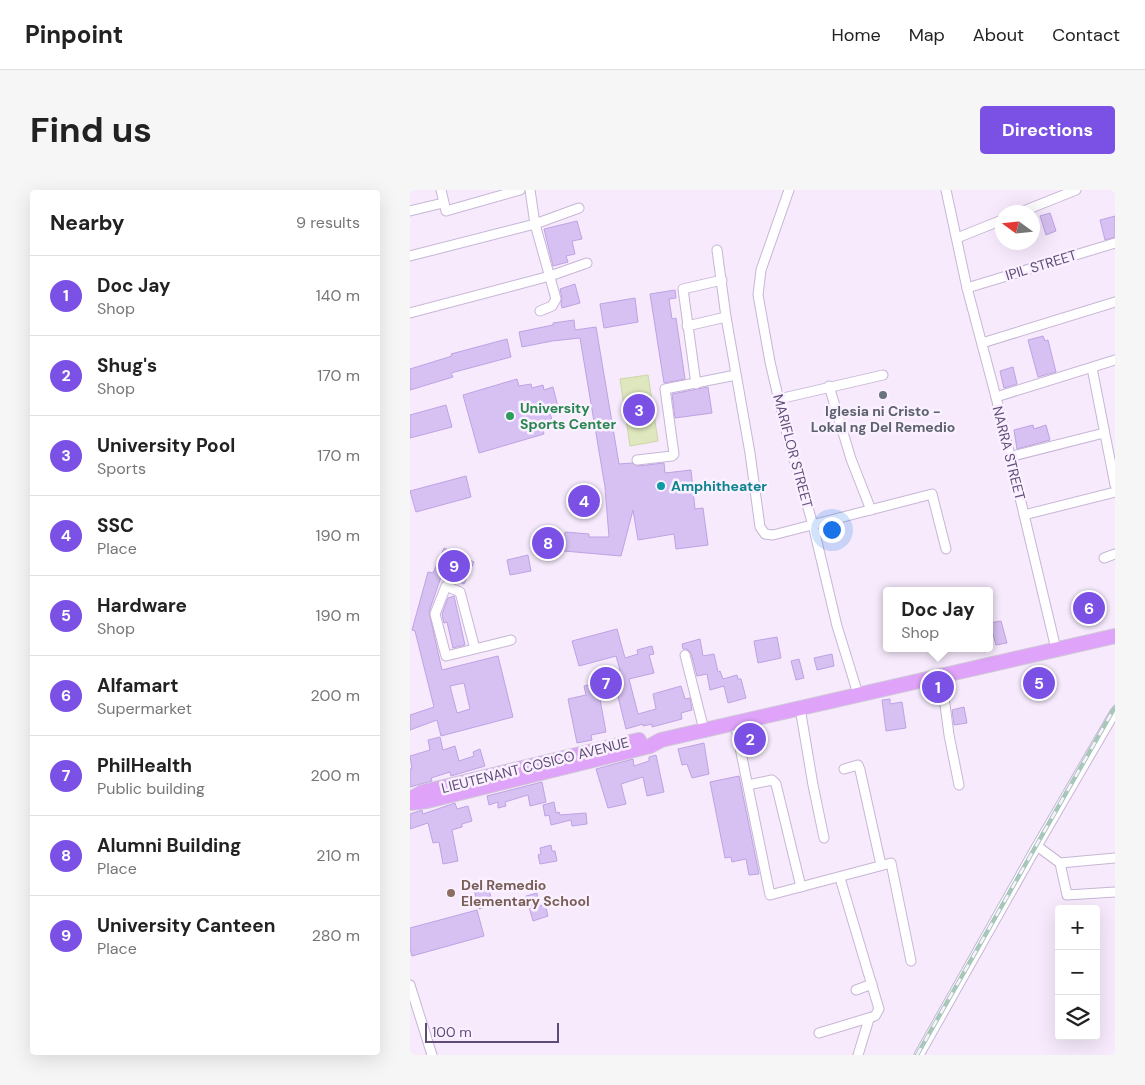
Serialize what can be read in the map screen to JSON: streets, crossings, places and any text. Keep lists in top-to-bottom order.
{
  "streets": {
    "main road": ["LIEUTENANT COSICO AVENUE"],
    "street": ["IPIL STREET", "MARIFLOR STREET", "NARRA STREET"]
  },
  "crossings": [
    ["IPIL STREET", "NARRA STREET"],
    ["MARIFLOR STREET", "LIEUTENANT COSICO AVENUE"],
    ["NARRA STREET", "LIEUTENANT COSICO AVENUE"]
  ],
  "places": [
    "Iglesia ni Cristo - Lokal ng Del Remedio",
    "University Sports Center",
    "Amphitheater",
    "Del Remedio Elementary School"
  ],
  "scale_bar": "100 m",
  "north": "left",
  "page": {
    "header": "Pinpoint",
    "nav": [
      "Home",
      "Map",
      "About",
      "Contact"
    ],
    "buttons": "Directions",
    "title": "Find us",
    "heading": ["Nearby", "9 results"],
    "list": [
      {
        "mark": "1",
        "name": "Doc Jay",
        "note": "Shop",
        "value": "140 m"
      },
      {
        "mark": "2",
        "name": "Shug's",
        "note": "Shop",
        "value": "170 m"
      },
      {
        "mark": "3",
        "name": "University Pool",
        "note": "Sports",
        "value": "170 m"
      },
      {
        "mark": "4",
        "name": "SSC",
        "note": "Place",
        "value": "190 m"
      },
      {
        "mark": "5",
        "name": "Hardware",
        "note": "Shop",
        "value": "190 m"
      },
      {
        "mark": "6",
        "name": "Alfamart",
        "note": "Supermarket",
        "value": "200 m"
      },
      {
        "mark": "7",
        "name": "PhilHealth",
        "note": "Public building",
        "value": "200 m"
      },
      {
        "mark": "8",
        "name": "Alumni Building",
        "note": "Place",
        "value": "210 m"
      },
      {
        "mark": "9",
        "name": "University Canteen",
        "note": "Place",
        "value": "280 m"
      }
    ],
    "pins": [
      "3",
      "4",
      "8",
      "9",
      "6",
      "5",
      "7",
      "1",
      "2"
    ],
    "popup": ["Doc Jay", "Shop"],
    "map_buttons": ["+", "−"],
    "scale": "100 m"
  }
}
